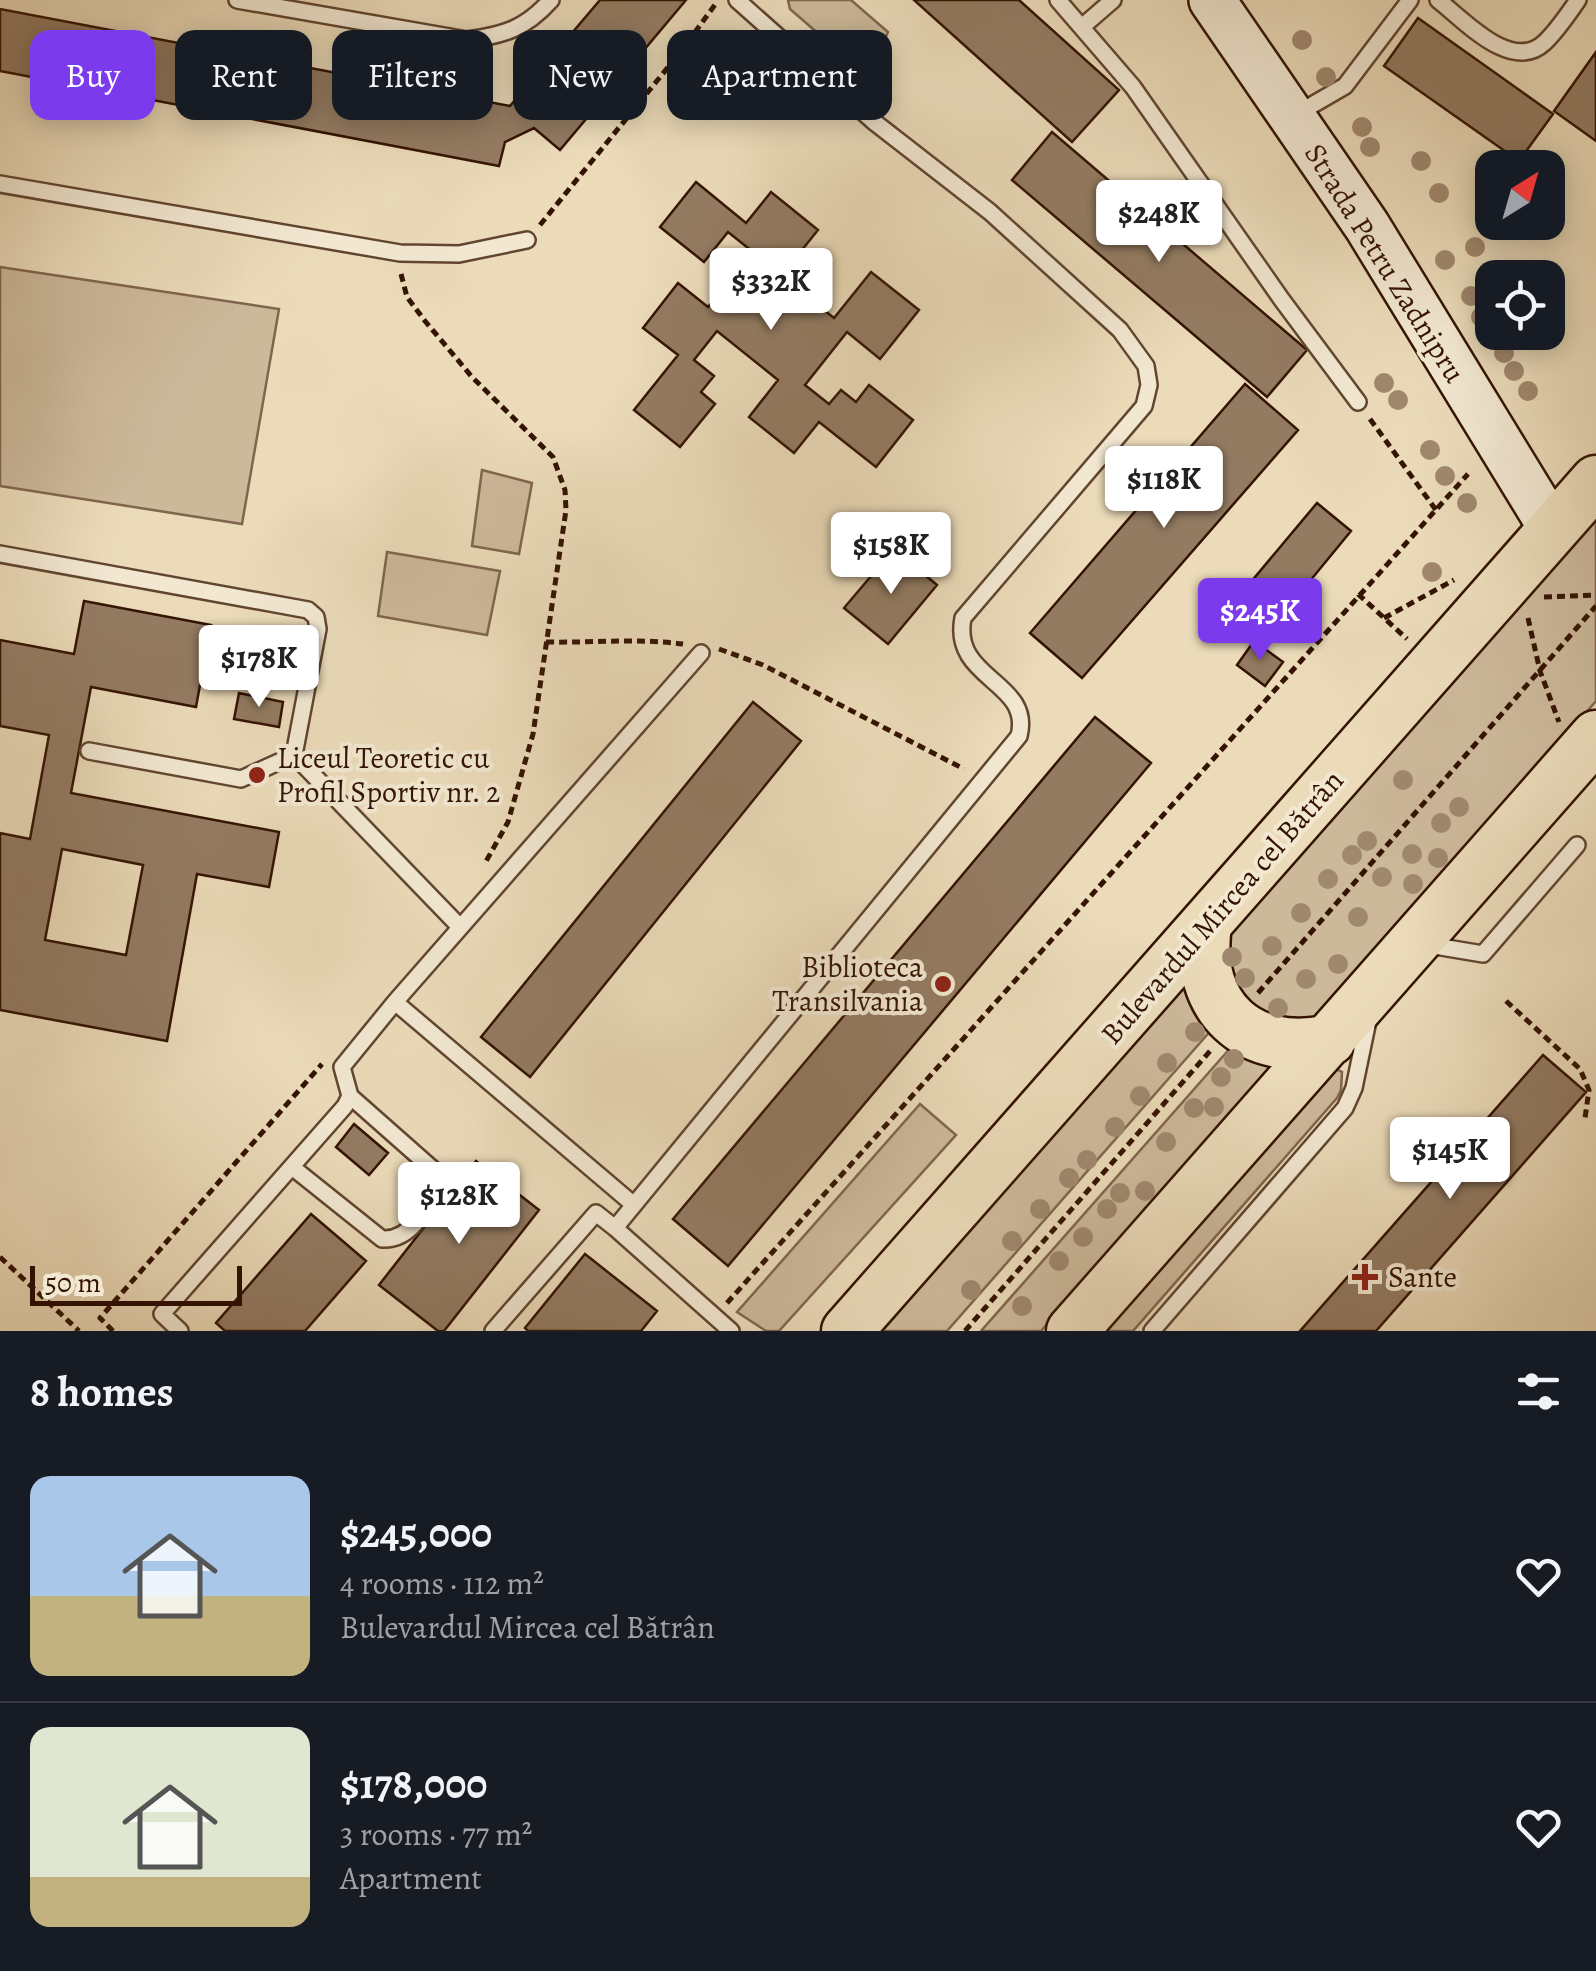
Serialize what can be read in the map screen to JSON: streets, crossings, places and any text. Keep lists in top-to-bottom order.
{
  "streets": {
    "main road": ["Bulevardul Mircea cel Bătrân"],
    "street": ["Strada Petru Zadnipru"]
  },
  "crossings": [
    ["Strada Petru Zadnipru", "Bulevardul Mircea cel Bătrân"]
  ],
  "places": {
    "other": ["Liceul Teoretic cu Profil Sportiv nr. 2", "Biblioteca Transilvania"],
    "health": ["Sante"]
  },
  "scale_bar": "50 m",
  "north": "top right",
  "page": {
    "chip": [
      "Buy",
      "Rent",
      "Filters",
      "New",
      "Apartment"
    ],
    "price": [
      "$248K",
      "$332K",
      "$118K",
      "$158K",
      "$245K",
      "$178K",
      "$145K",
      "$128K"
    ],
    "scale": "50 m",
    "heading": "8 homes",
    "list": [
      {
        "name": "$245,000",
        "note": "4 rooms · 112 m² · Bulevardul Mircea cel Bătrân"
      },
      {
        "name": "$178,000",
        "note": "3 rooms · 77 m² · Apartment"
      }
    ]
  }
}
